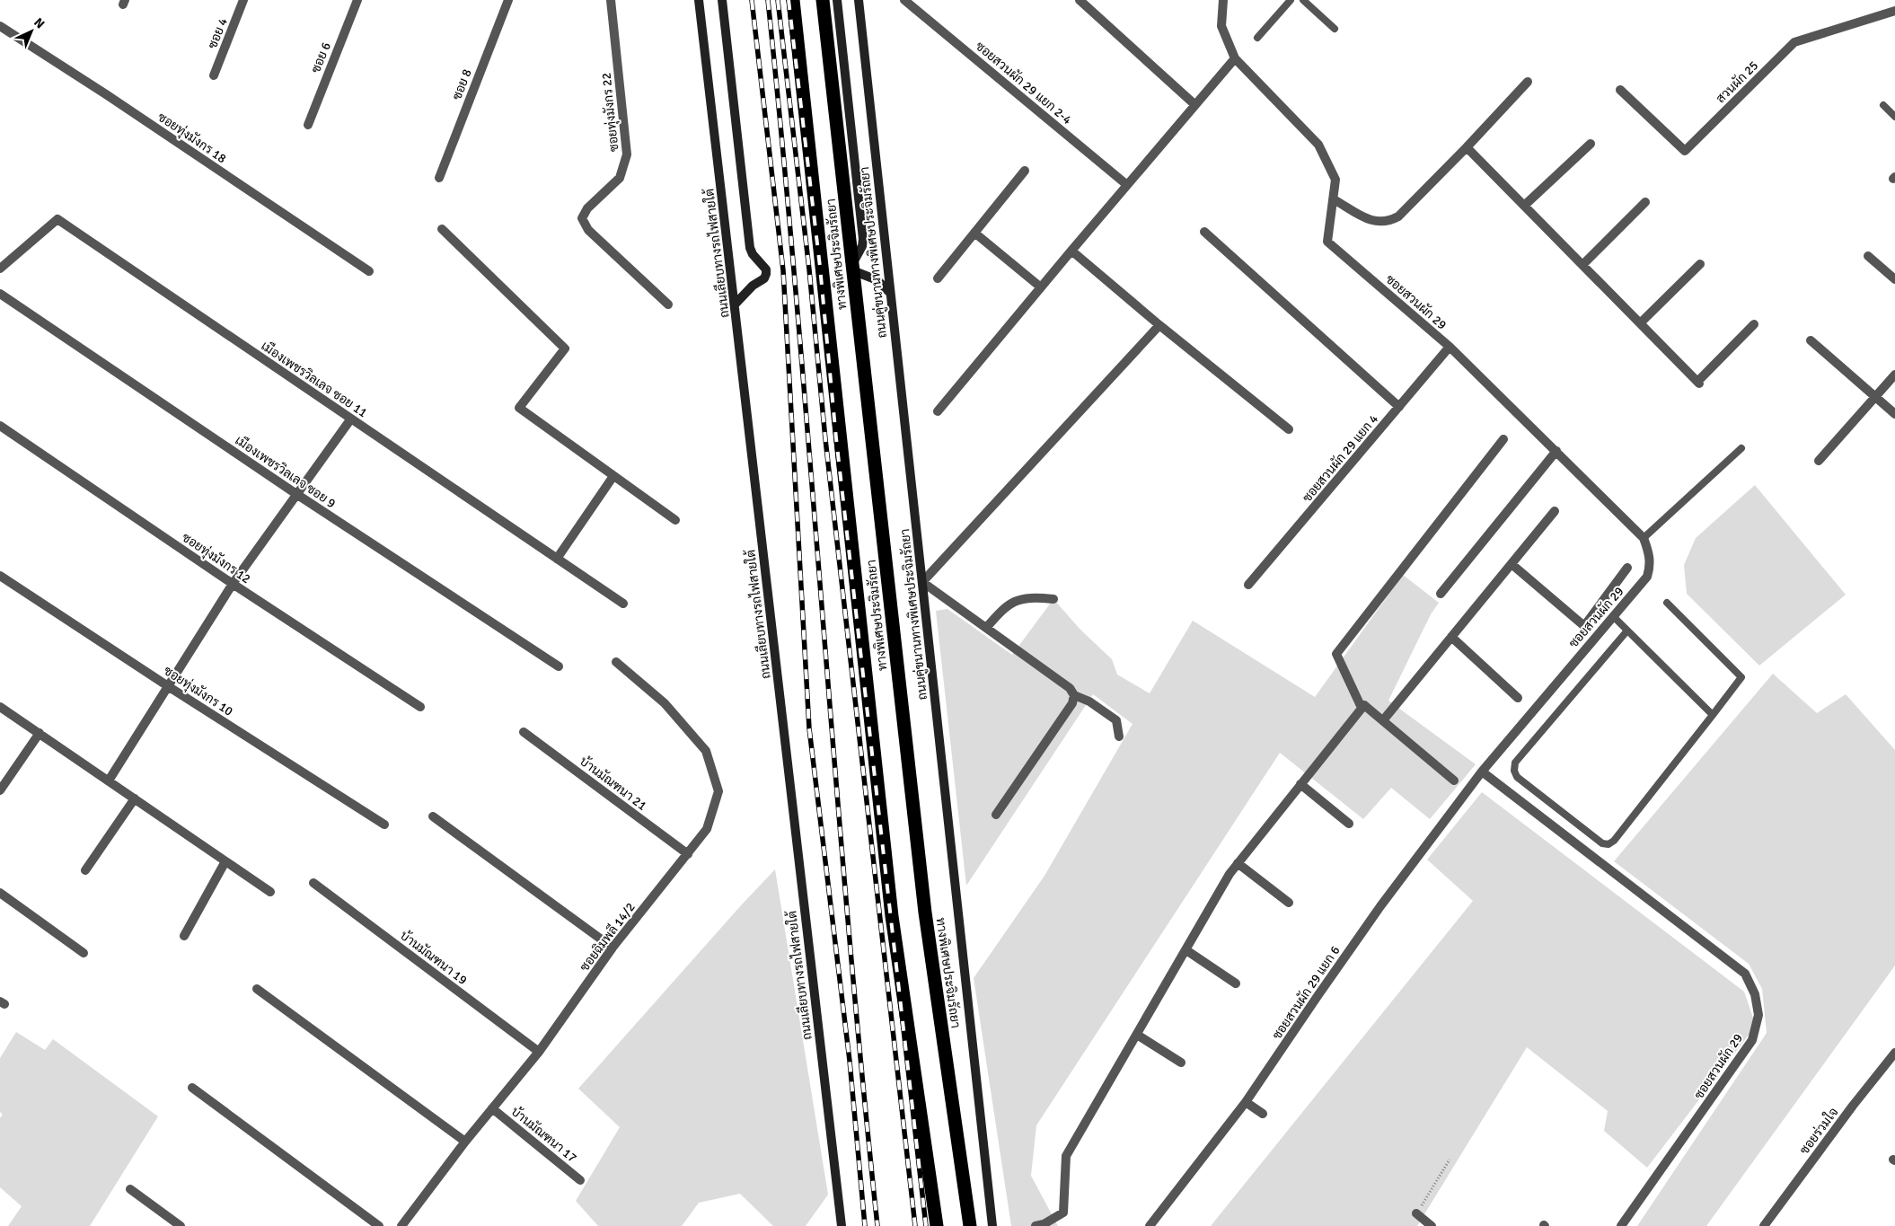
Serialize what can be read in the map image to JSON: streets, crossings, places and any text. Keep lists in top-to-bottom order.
{
  "streets": {
    "highway": ["ทางพิเศษประจิมรัถยา"],
    "main road": ["ถนนคู่ขนานทางพิเศษประจิมรัถยา", "ถนนเลียบทางรถไฟสายใต้"],
    "street": [
      "ซอย 4",
      "ซอย 6",
      "สวนผัก 25",
      "ซอยสวนผัก 29 แยก 2-4",
      "ซอย 8",
      "ซอยทุ่งมังกร 22",
      "ซอยทุ่งมังกร 18",
      "ซอยสวนผัก 29",
      "เมืองเพชรวิลเลจ ซอย 11",
      "ซอยสวนผัก 29 แยก 4",
      "เมืองเพชรวิลเลจ ซอย 9",
      "ซอยทุ่งมังกร 12",
      "ซอยทุ่งมังกร 10",
      "บ้านมัณฑนา 21",
      "ซอยฉิมพลี 14/2",
      "บ้านมัณฑนา 19",
      "ซอยสวนผัก 29 แยก 6",
      "ซอยร่วมใจ",
      "บ้านมัณฑนา 17"
    ]
  },
  "crossings": [
    ["ซอยสวนผัก 29", "ซอยสวนผัก 29 แยก 4"],
    ["ซอยสวนผัก 29", "ซอยสวนผัก 29 แยก 6"],
    ["บ้านมัณฑนา 21", "ซอยฉิมพลี 14/2"],
    ["ซอยฉิมพลี 14/2", "บ้านมัณฑนา 19"],
    ["ซอยฉิมพลี 14/2", "บ้านมัณฑนา 17"]
  ],
  "north": "top right"
}
